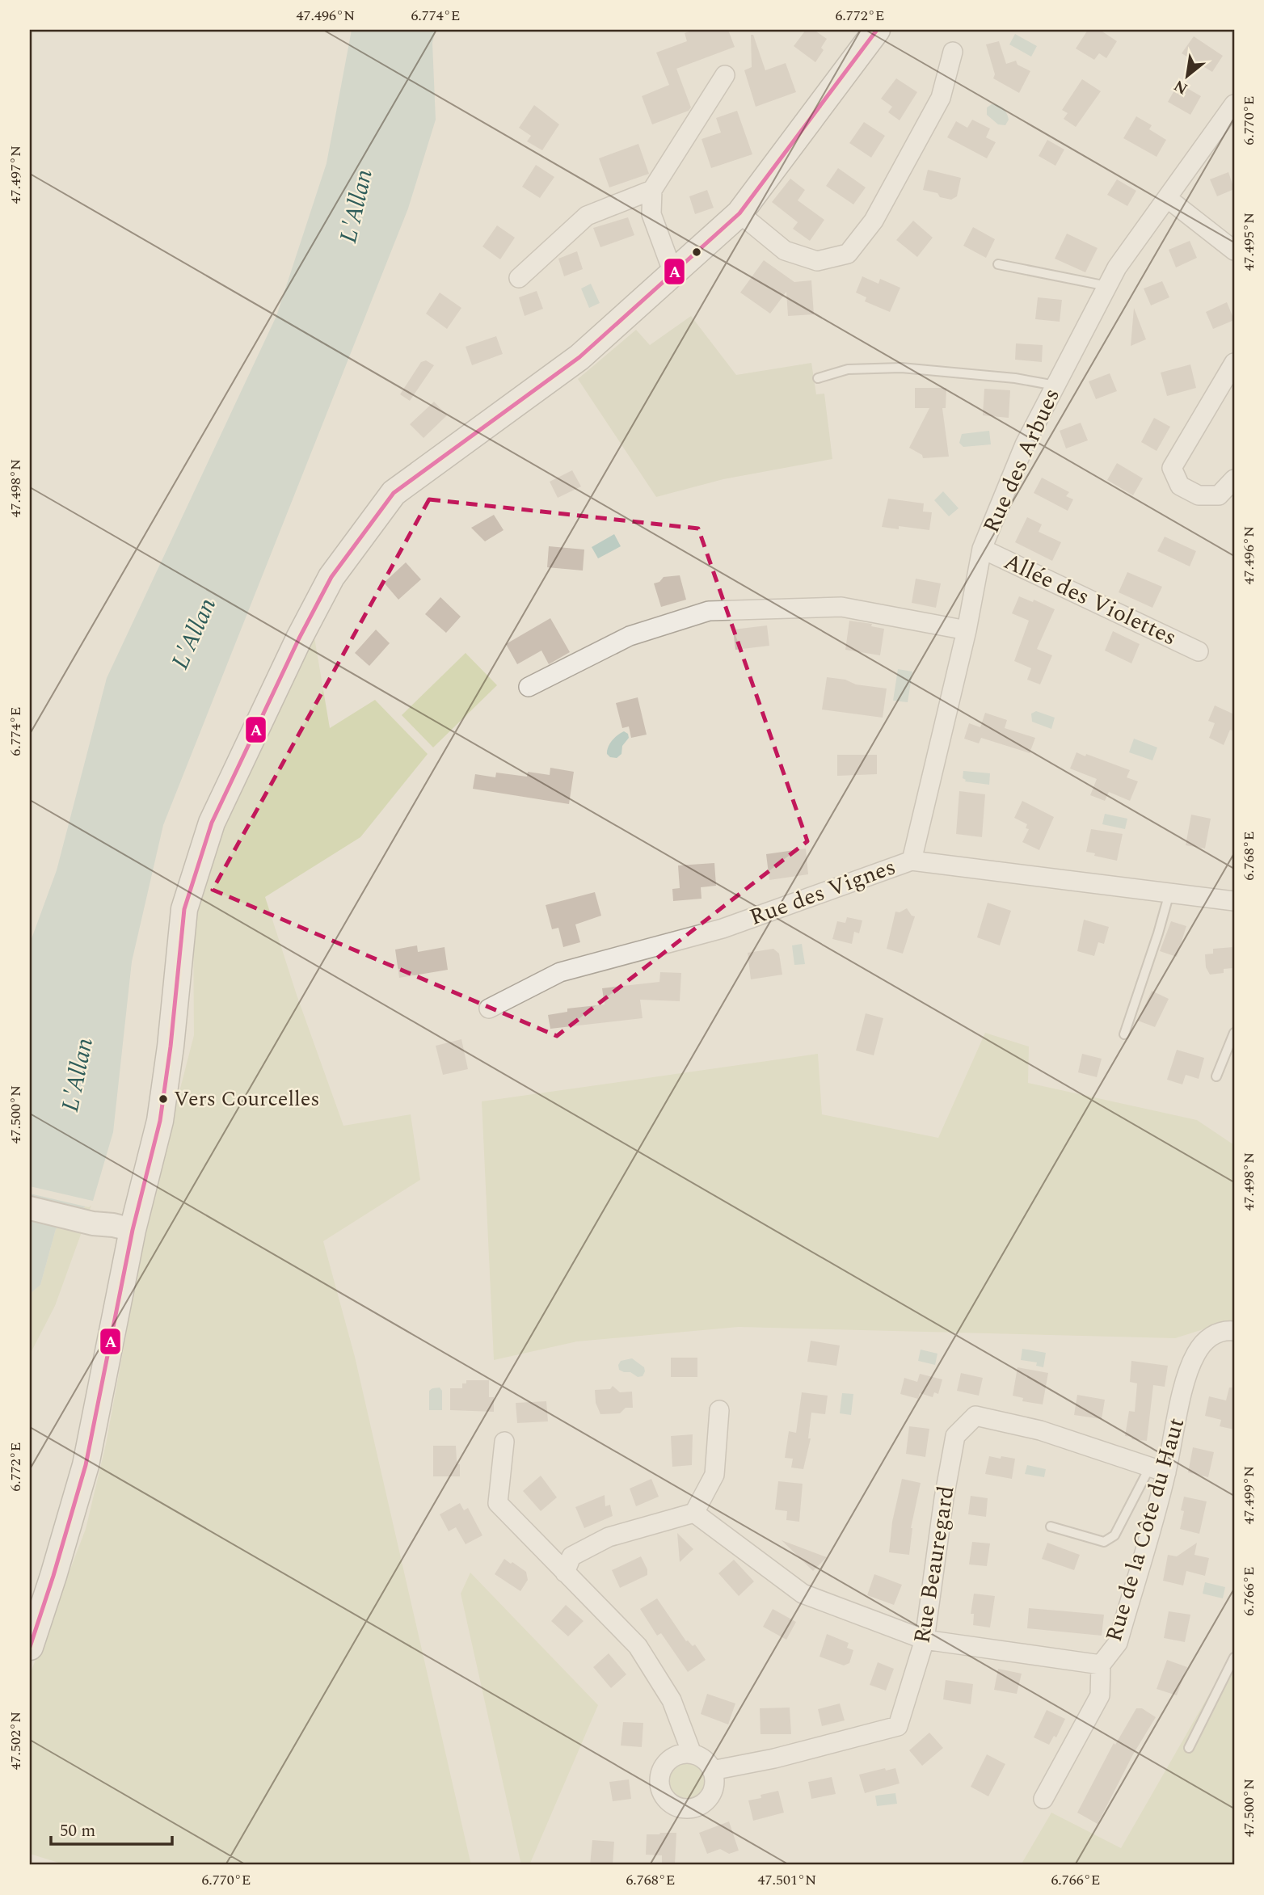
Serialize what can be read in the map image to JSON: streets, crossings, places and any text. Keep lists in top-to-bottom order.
{
  "streets": {
    "street": [
      "Rue des Arbues",
      "Allée des Violettes",
      "Rue des Vignes",
      "Rue de la Côte du Haut",
      "Rue Beauregard"
    ]
  },
  "crossings": [
    ["Rue des Arbues", "Allée des Violettes"],
    ["Rue des Arbues", "Rue des Vignes"],
    ["Rue de la Côte du Haut", "Rue Beauregard"]
  ],
  "water": ["L'Allan"],
  "places": ["Vers Courcelles"],
  "lines": ["transit line A"],
  "scale_bar": "50 m",
  "north": "bottom left",
  "coordinates": [
    "47.496°N",
    "6.774°E",
    "6.772°E",
    "6.770°E",
    "47.497°N",
    "47.495°N",
    "47.498°N",
    "6.768°E",
    "47.500°N",
    "47.499°N",
    "6.766°E",
    "47.502°N",
    "47.501°N"
  ]
}
